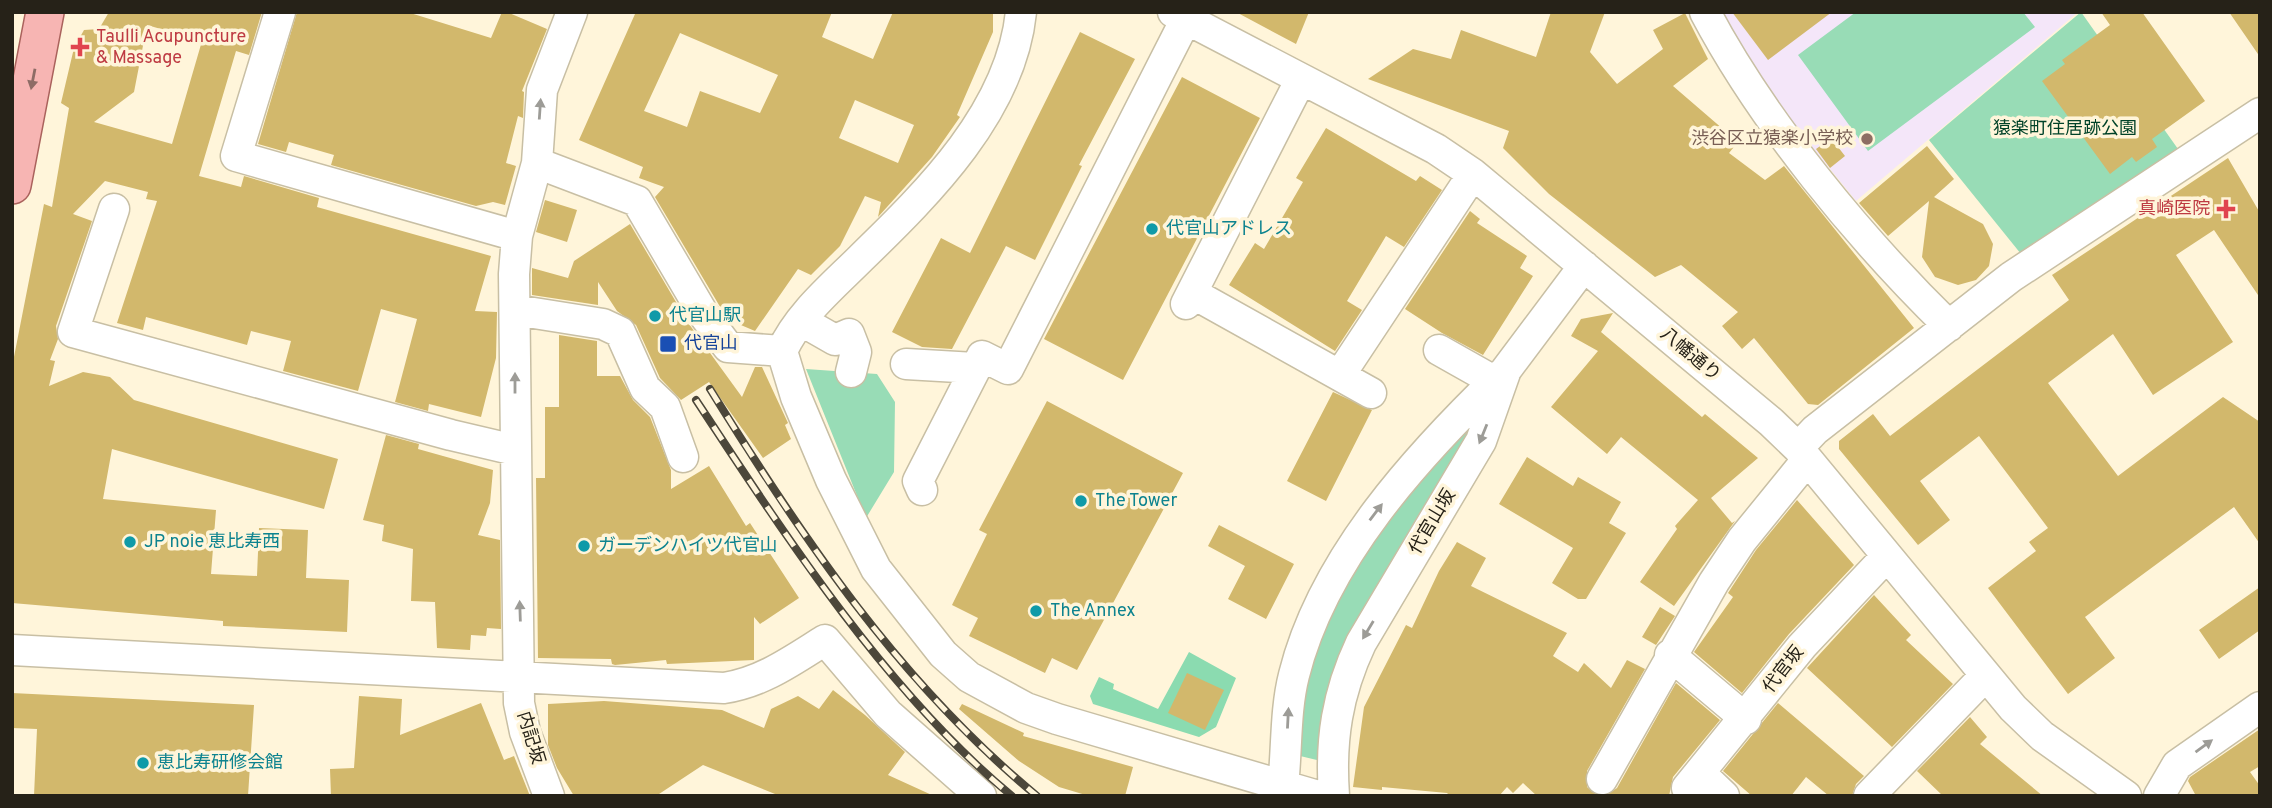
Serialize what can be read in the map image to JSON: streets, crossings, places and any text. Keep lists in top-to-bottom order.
{
  "streets": {
    "street": [
      "八幡通り",
      "代官山坂",
      "代官坂",
      "内記坂"
    ]
  },
  "crossings": [
    ["八幡通り", "代官山坂"],
    ["八幡通り", "代官坂"]
  ],
  "one_way": ["内記坂"],
  "parks": ["猿楽町住居跡公園"],
  "places": {
    "health": ["Taulli Acupuncture & Massage", "真崎医院"],
    "other": [
      "渋谷区立猿楽小学校",
      "代官山アドレス",
      "代官山駅",
      "The Tower",
      "JP noie 恵比寿西",
      "ガーデンハイツ代官山",
      "The Annex",
      "恵比寿研修会館"
    ],
    "transit": ["代官山"]
  }
}
